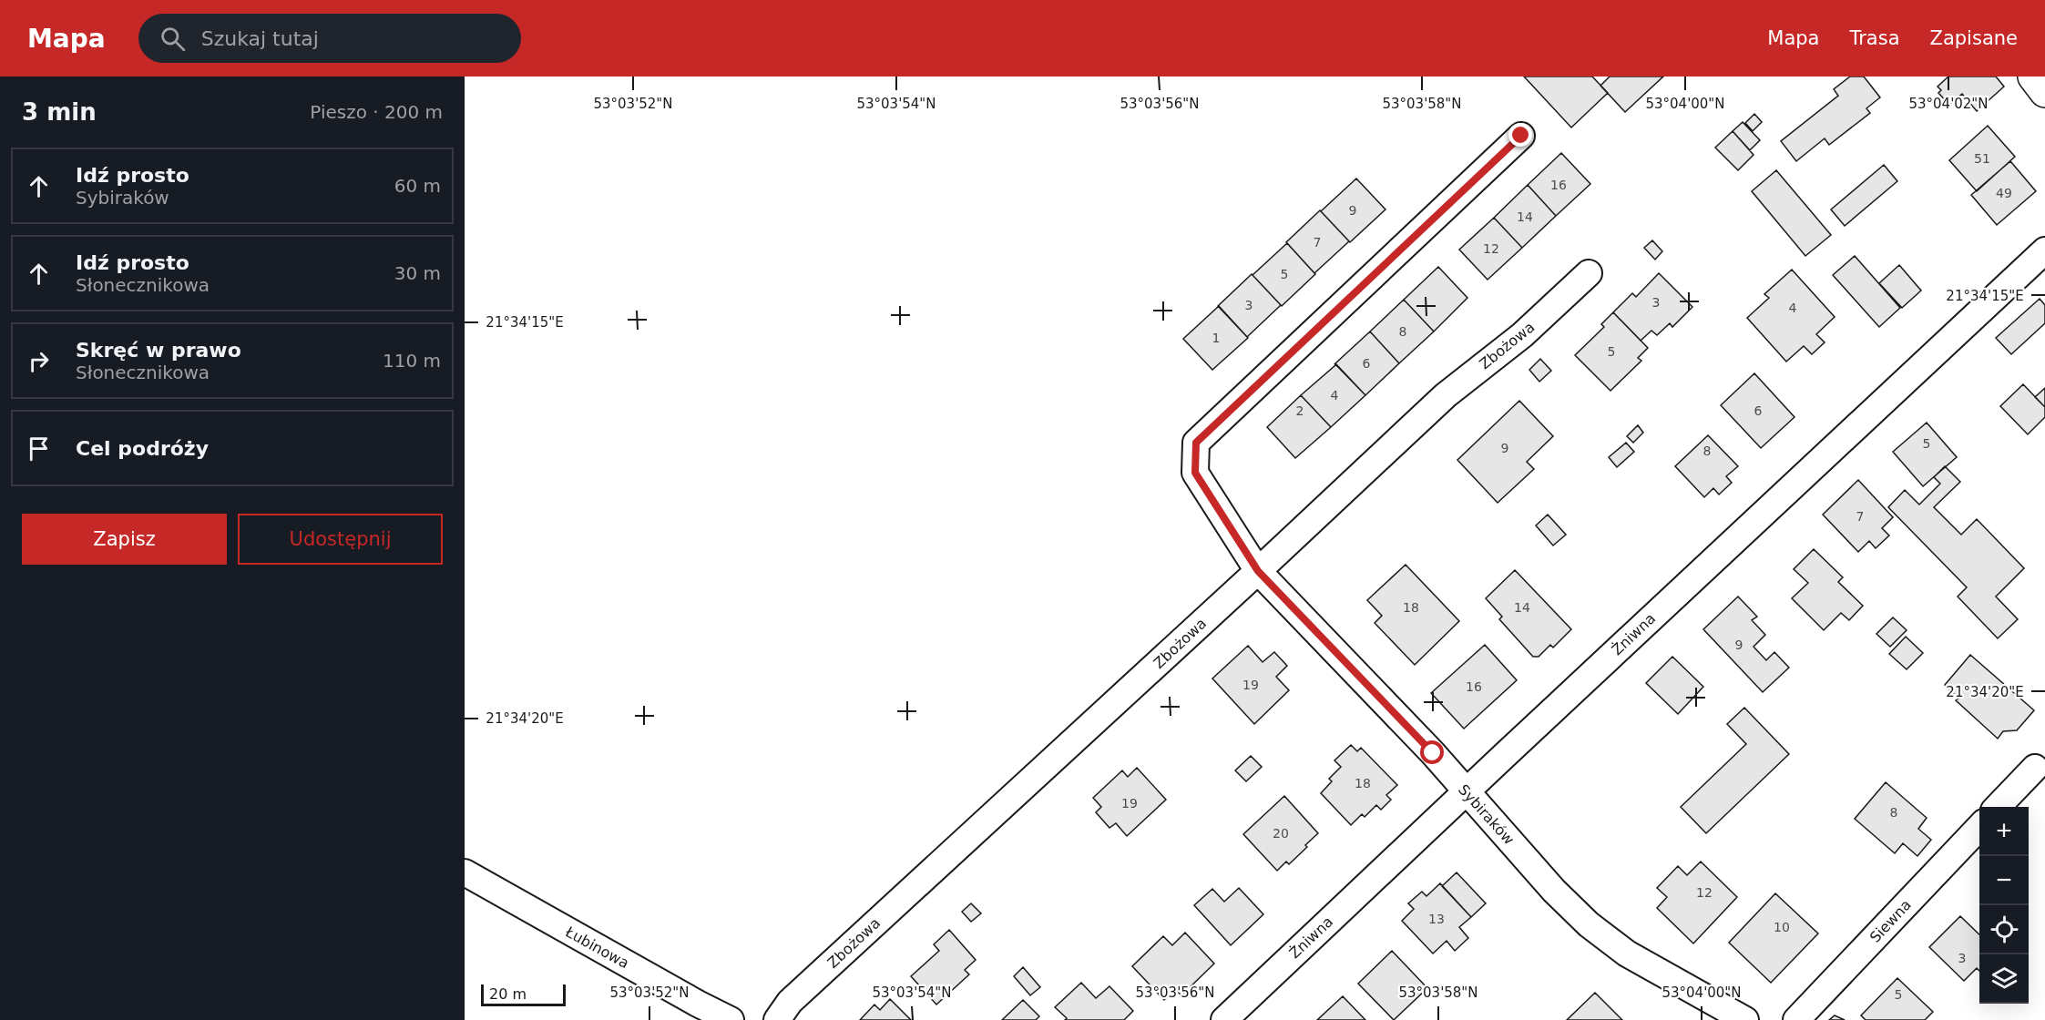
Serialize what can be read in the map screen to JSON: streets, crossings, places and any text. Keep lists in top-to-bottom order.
{
  "streets": {
    "street": [
      "Zbożowa",
      "Żniwna",
      "Sybiraków",
      "Siewna",
      "Łubinowa"
    ]
  },
  "crossings": [
    ["Zbożowa", "Sybiraków"],
    ["Żniwna", "Sybiraków"]
  ],
  "house_numbers": [
    "51",
    "16",
    "49",
    "9",
    "14",
    "7",
    "12",
    "5",
    "3",
    "3",
    "4",
    "8",
    "1",
    "5",
    "6",
    "4",
    "2",
    "6",
    "5",
    "9",
    "8",
    "7",
    "18",
    "14",
    "9",
    "19",
    "16",
    "18",
    "19",
    "8",
    "20",
    "12",
    "13",
    "10",
    "3",
    "5"
  ],
  "scale_bar": "20 m",
  "page": {
    "header": "Mapa",
    "search": "Szukaj tutaj",
    "nav": ["Mapa", "Trasa", "Zapisane"],
    "heading": ["3 min", "Pieszo · 200 m"],
    "list": [
      ["Idź prosto", "Sybiraków", "60 m"],
      ["Idź prosto", "Słonecznikowa", "30 m"],
      ["Skręć w prawo", "Słonecznikowa", "110 m"],
      "Cel podróży"
    ],
    "buttons": ["Zapisz", "Udostępnij"],
    "map_buttons": ["+", "−"],
    "scale": "20 m"
  },
  "coordinates": [
    "53°03'52\"N",
    "53°03'54\"N",
    "53°03'56\"N",
    "53°03'58\"N",
    "53°04'00\"N",
    "53°04'02\"N",
    "21°34'15\"E",
    "21°34'20\"E"
  ]
}
